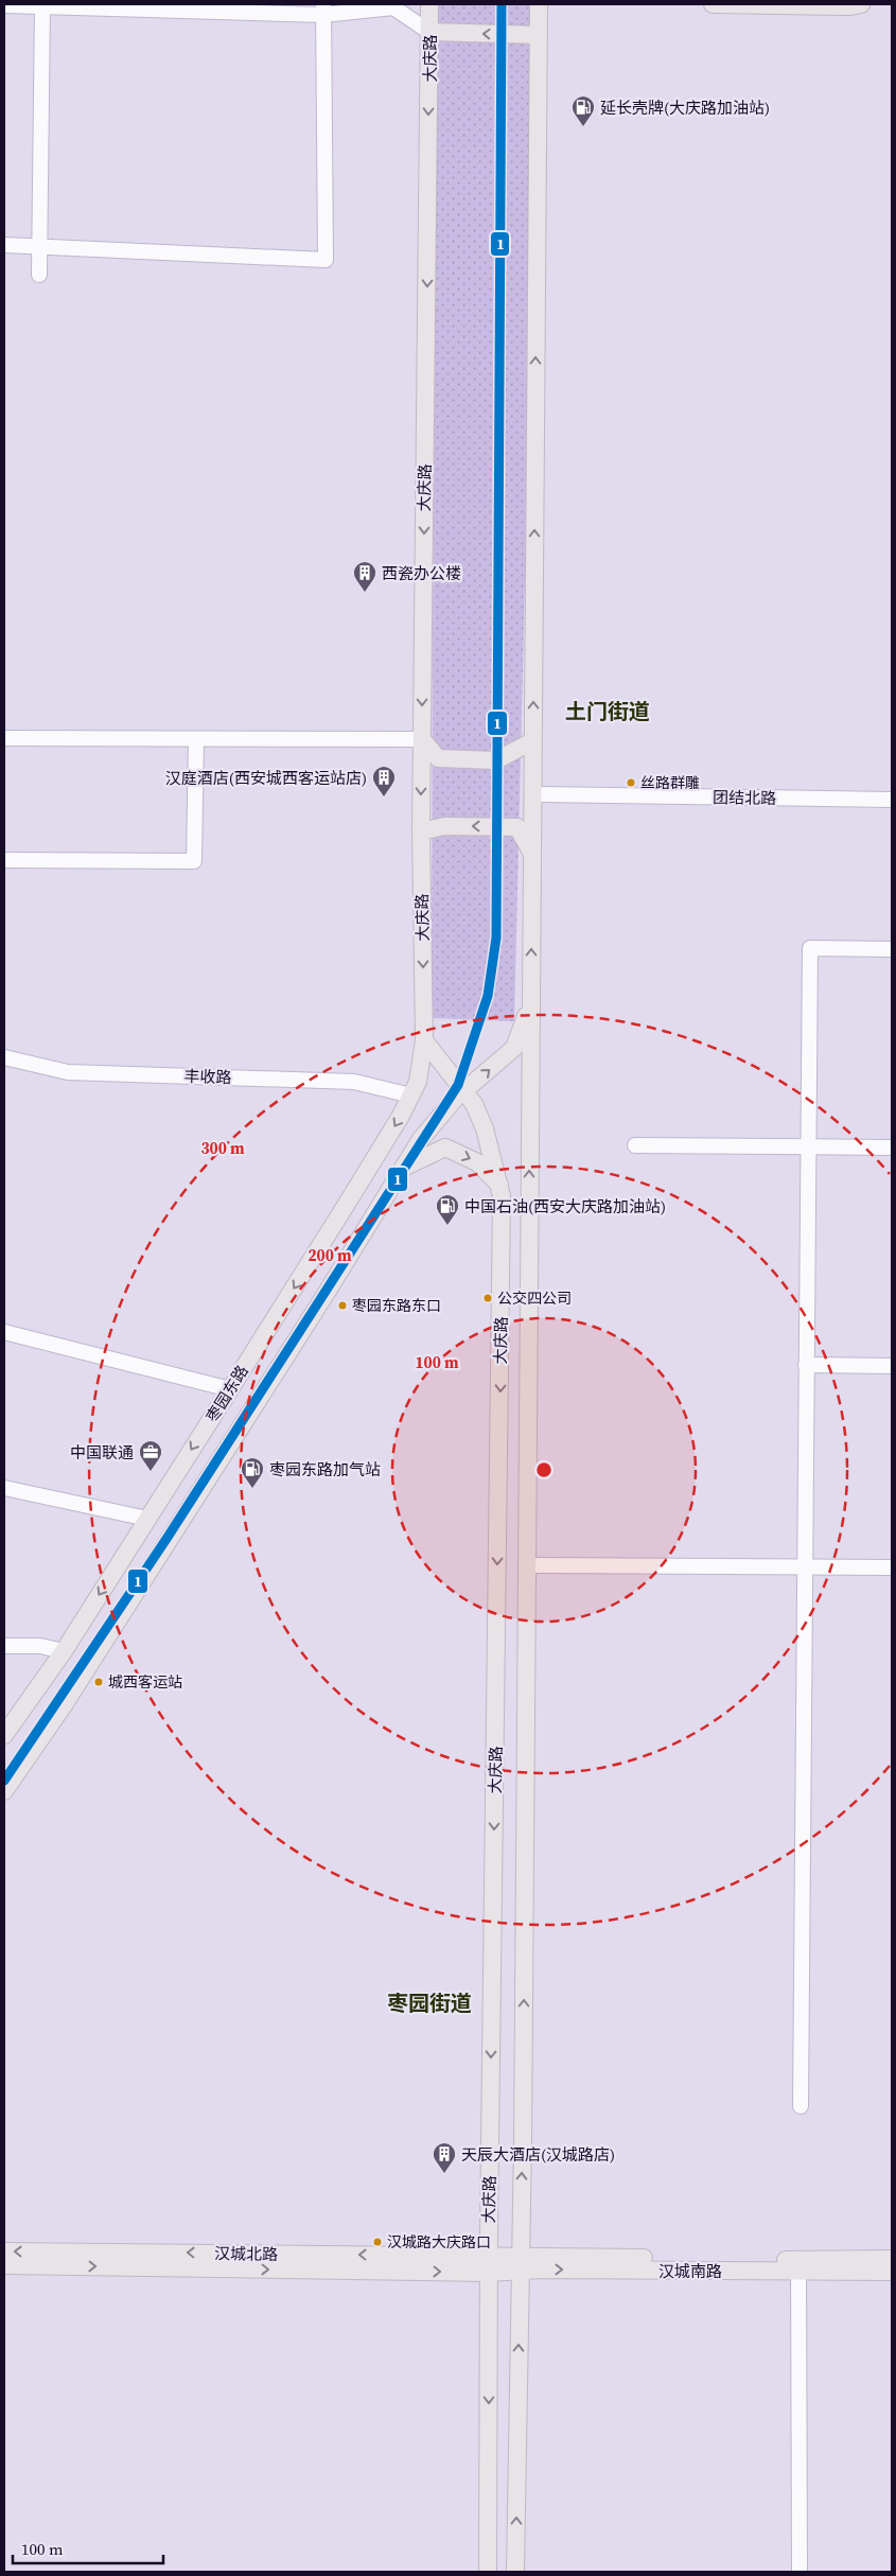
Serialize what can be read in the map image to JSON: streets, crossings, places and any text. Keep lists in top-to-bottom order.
{
  "streets": {
    "main road": [
      "大庆路",
      "枣园东路",
      "汉城北路",
      "汉城南路"
    ],
    "street": ["团结北路", "丰收路"]
  },
  "crossings": [
    ["大庆路", "团结北路"],
    ["大庆路", "枣园东路"],
    ["大庆路", "汉城北路"],
    ["大庆路", "汉城南路"],
    ["丰收路", "枣园东路"],
    ["汉城北路", "汉城南路"]
  ],
  "districts": ["土门街道", "枣园街道"],
  "places": {
    "fuel station": ["延长壳牌(大庆路加油站)", "中国石油(西安大庆路加油站)", "枣园东路加气站"],
    "building": ["西瓷办公楼", "汉庭酒店(西安城西客运站店)", "天辰大酒店(汉城路店)"],
    "other": [
      "丝路群雕",
      "公交四公司",
      "枣园东路东口",
      "城西客运站",
      "汉城路大庆路口"
    ],
    "office": ["中国联通"]
  },
  "lines": ["transit line 1"],
  "scale_bar": "100 m",
  "rings": ["300 m", "200 m", "100 m"]
}
